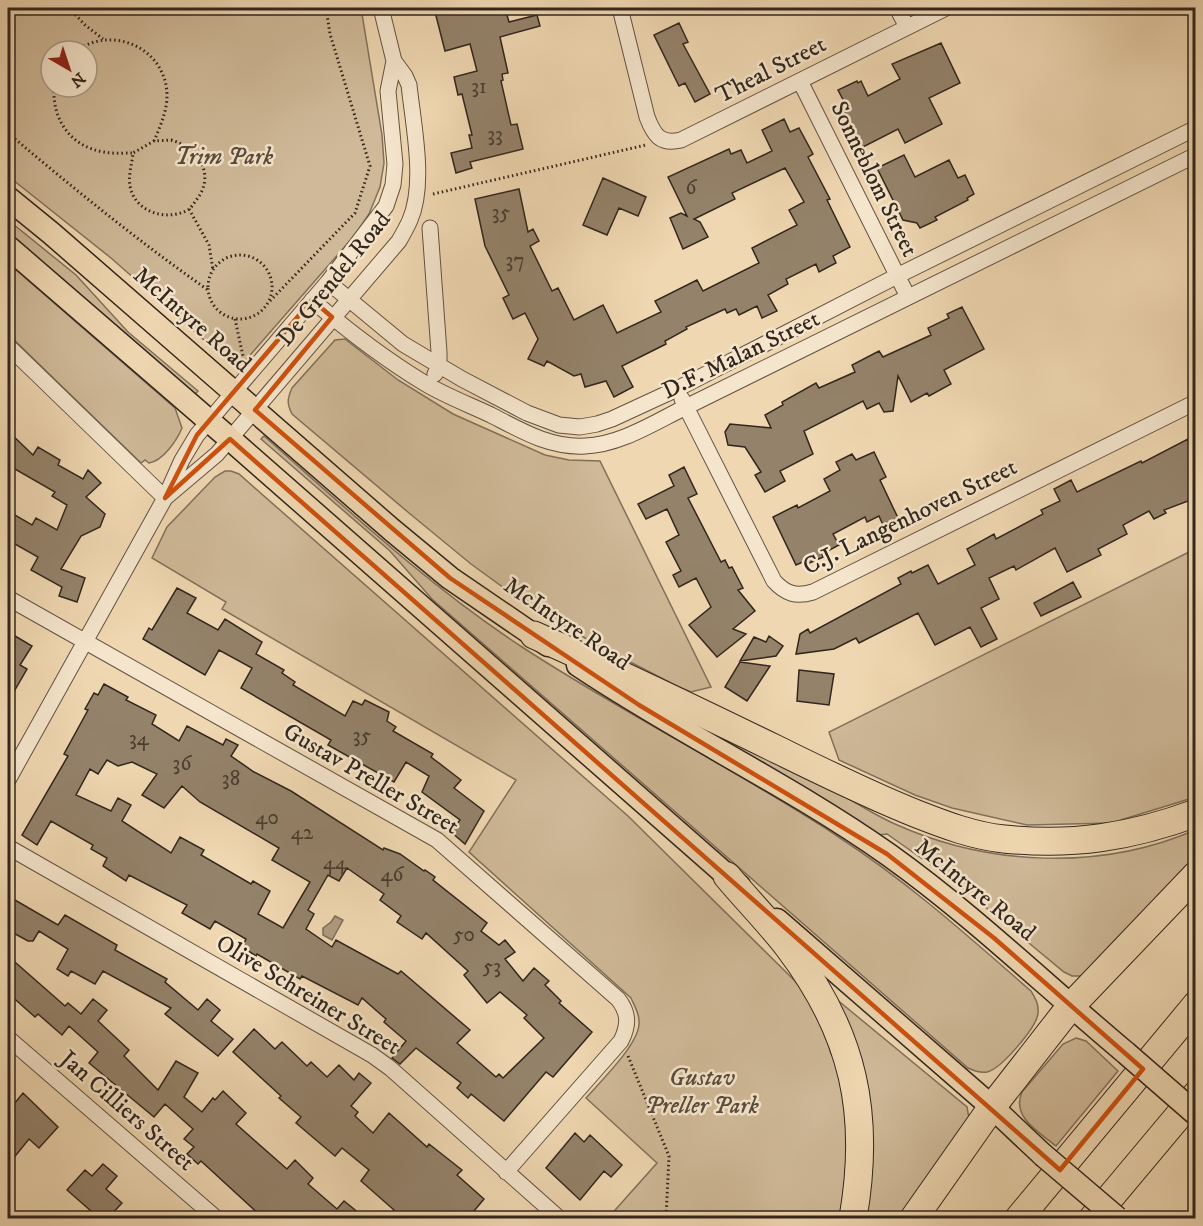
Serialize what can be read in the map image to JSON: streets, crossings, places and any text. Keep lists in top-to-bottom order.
{
  "streets": {
    "main road": ["McIntyre Road"],
    "street": [
      "Theal Street",
      "Sonneblom Street",
      "De Grendel Road",
      "D.F. Malan Street",
      "C.J. Langenhoven Street",
      "Gustav Preller Street",
      "Olive Schreiner Street",
      "Jan Cilliers Street"
    ]
  },
  "crossings": [
    ["Theal Street", "Sonneblom Street"],
    ["Sonneblom Street", "D.F. Malan Street"],
    ["De Grendel Road", "McIntyre Road"],
    ["De Grendel Road", "D.F. Malan Street"],
    ["De Grendel Road", "Gustav Preller Street"],
    ["D.F. Malan Street", "C.J. Langenhoven Street"]
  ],
  "parks": ["Trim Park", "Gustav Preller Park"],
  "house_numbers": [
    "31",
    "33",
    "6",
    "35",
    "37",
    "35",
    "34",
    "36",
    "38",
    "40",
    "42",
    "44",
    "46",
    "50",
    "53"
  ],
  "north": "bottom right"
}
